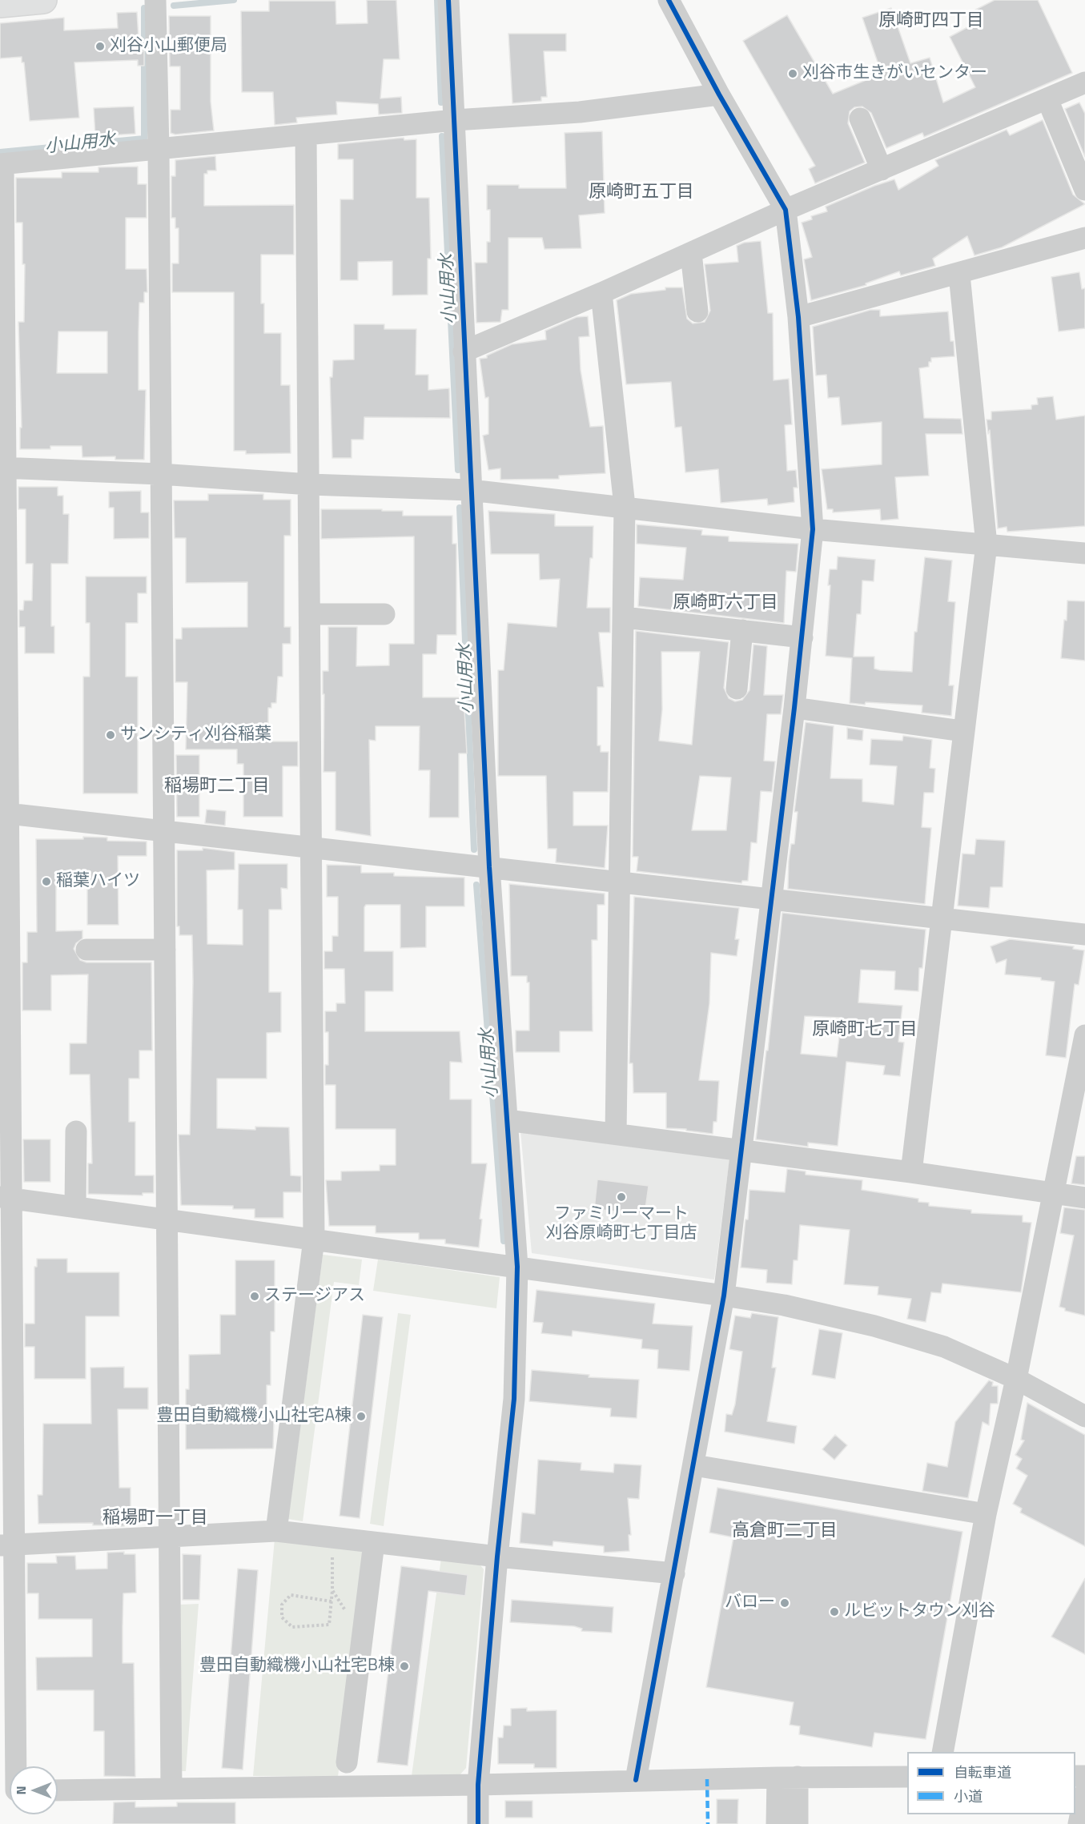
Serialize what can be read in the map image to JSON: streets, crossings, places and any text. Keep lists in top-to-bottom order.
{
  "districts": [
    "原崎町四丁目",
    "原崎町五丁目",
    "原崎町六丁目",
    "稲場町二丁目",
    "原崎町七丁目",
    "稲場町一丁目",
    "高倉町二丁目"
  ],
  "water": ["小山用水"],
  "places": [
    "刈谷小山郵便局",
    "刈谷市生きがいセンター",
    "サンシティ刈谷稲葉",
    "稲葉ハイツ",
    "ファミリーマート 刈谷原崎町七丁目店",
    "ステージアス",
    "豊田自動織機小山社宅A棟",
    "バロー",
    "ルビットタウン刈谷",
    "豊田自動織機小山社宅B棟"
  ],
  "legend": ["自転車道", "小道"],
  "north": "left"
}
